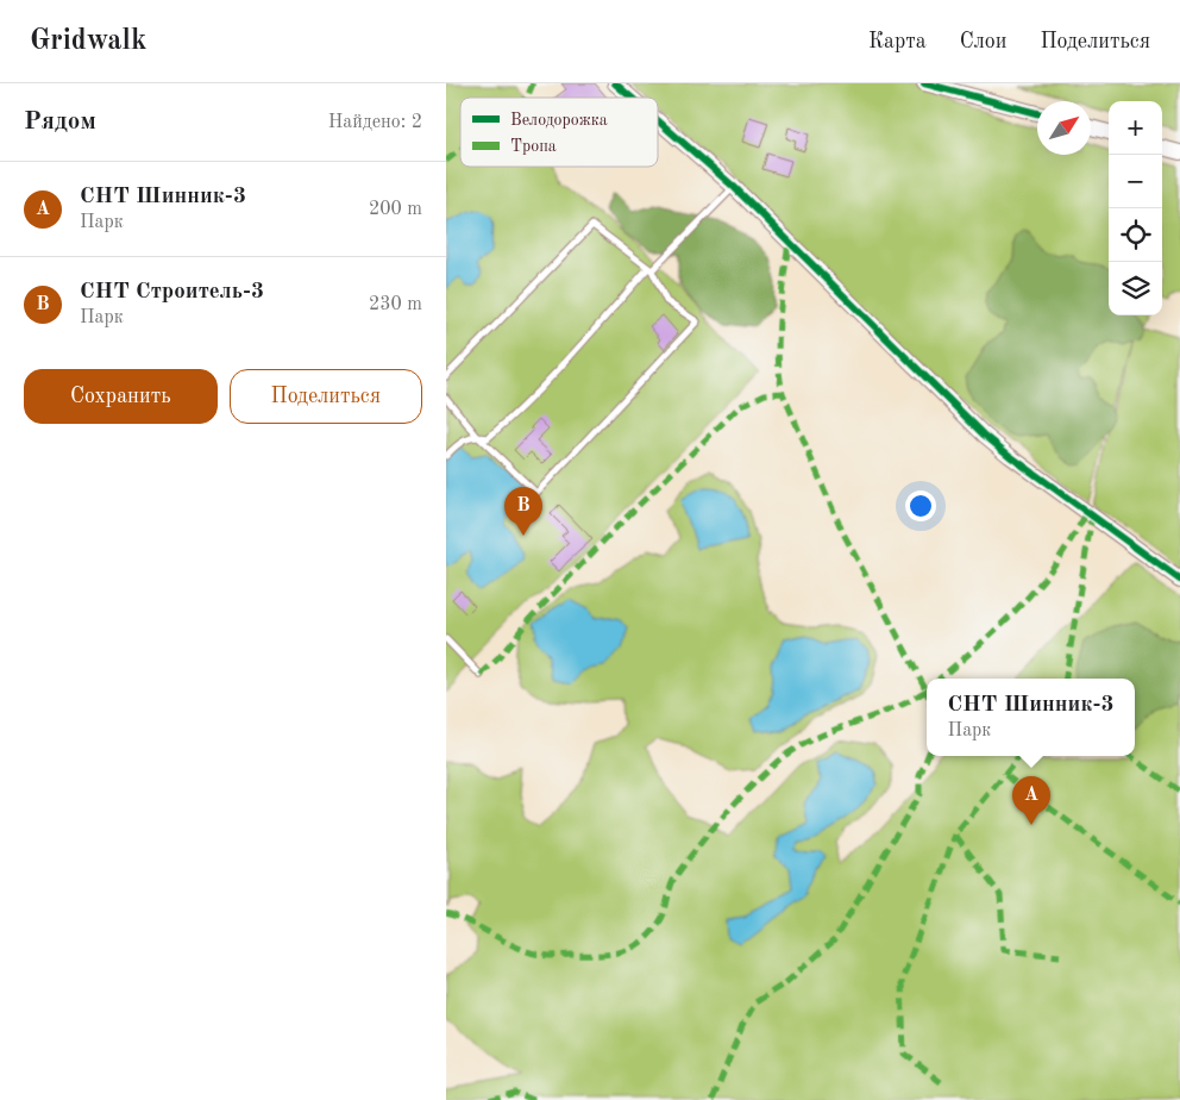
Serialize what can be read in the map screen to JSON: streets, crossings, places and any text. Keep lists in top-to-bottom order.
{
  "legend": ["Велодорожка", "Тропа"],
  "north": "top right",
  "page": {
    "header": "Gridwalk",
    "nav": ["Карта", "Слои", "Поделиться"],
    "heading": ["Рядом", "Найдено: 2"],
    "map_buttons": ["+", "−"],
    "list": [
      {
        "mark": "A",
        "name": "СНТ Шинник-3",
        "note": "Парк",
        "value": "200 m"
      },
      {
        "mark": "B",
        "name": "СНТ Строитель-3",
        "note": "Парк",
        "value": "230 m"
      }
    ],
    "buttons": ["Сохранить", "Поделиться"],
    "pins": ["B", "A"],
    "popup": ["СНТ Шинник-3", "Парк"]
  }
}
